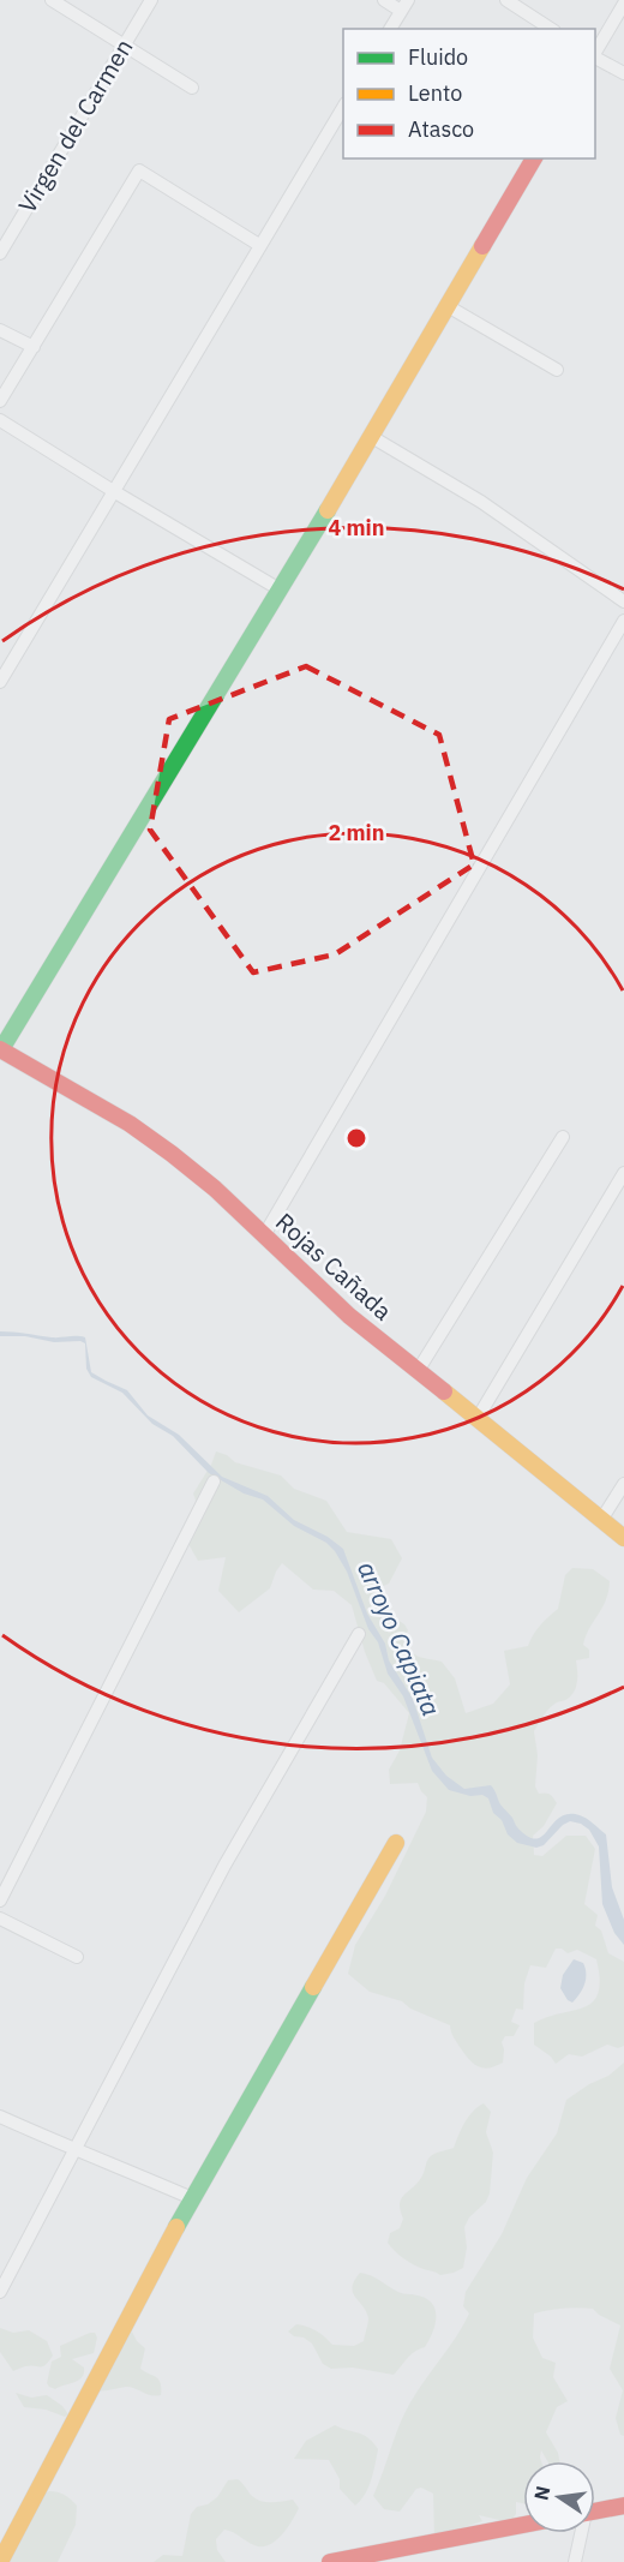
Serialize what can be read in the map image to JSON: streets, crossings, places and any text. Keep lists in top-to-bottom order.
{
  "streets": {
    "street": ["Virgen del Carmen", "Rojas Cañada"]
  },
  "water": ["arroyo Capiata"],
  "legend": ["Fluido", "Lento", "Atasco"],
  "north": "left",
  "rings": ["4 min", "2 min"]
}
